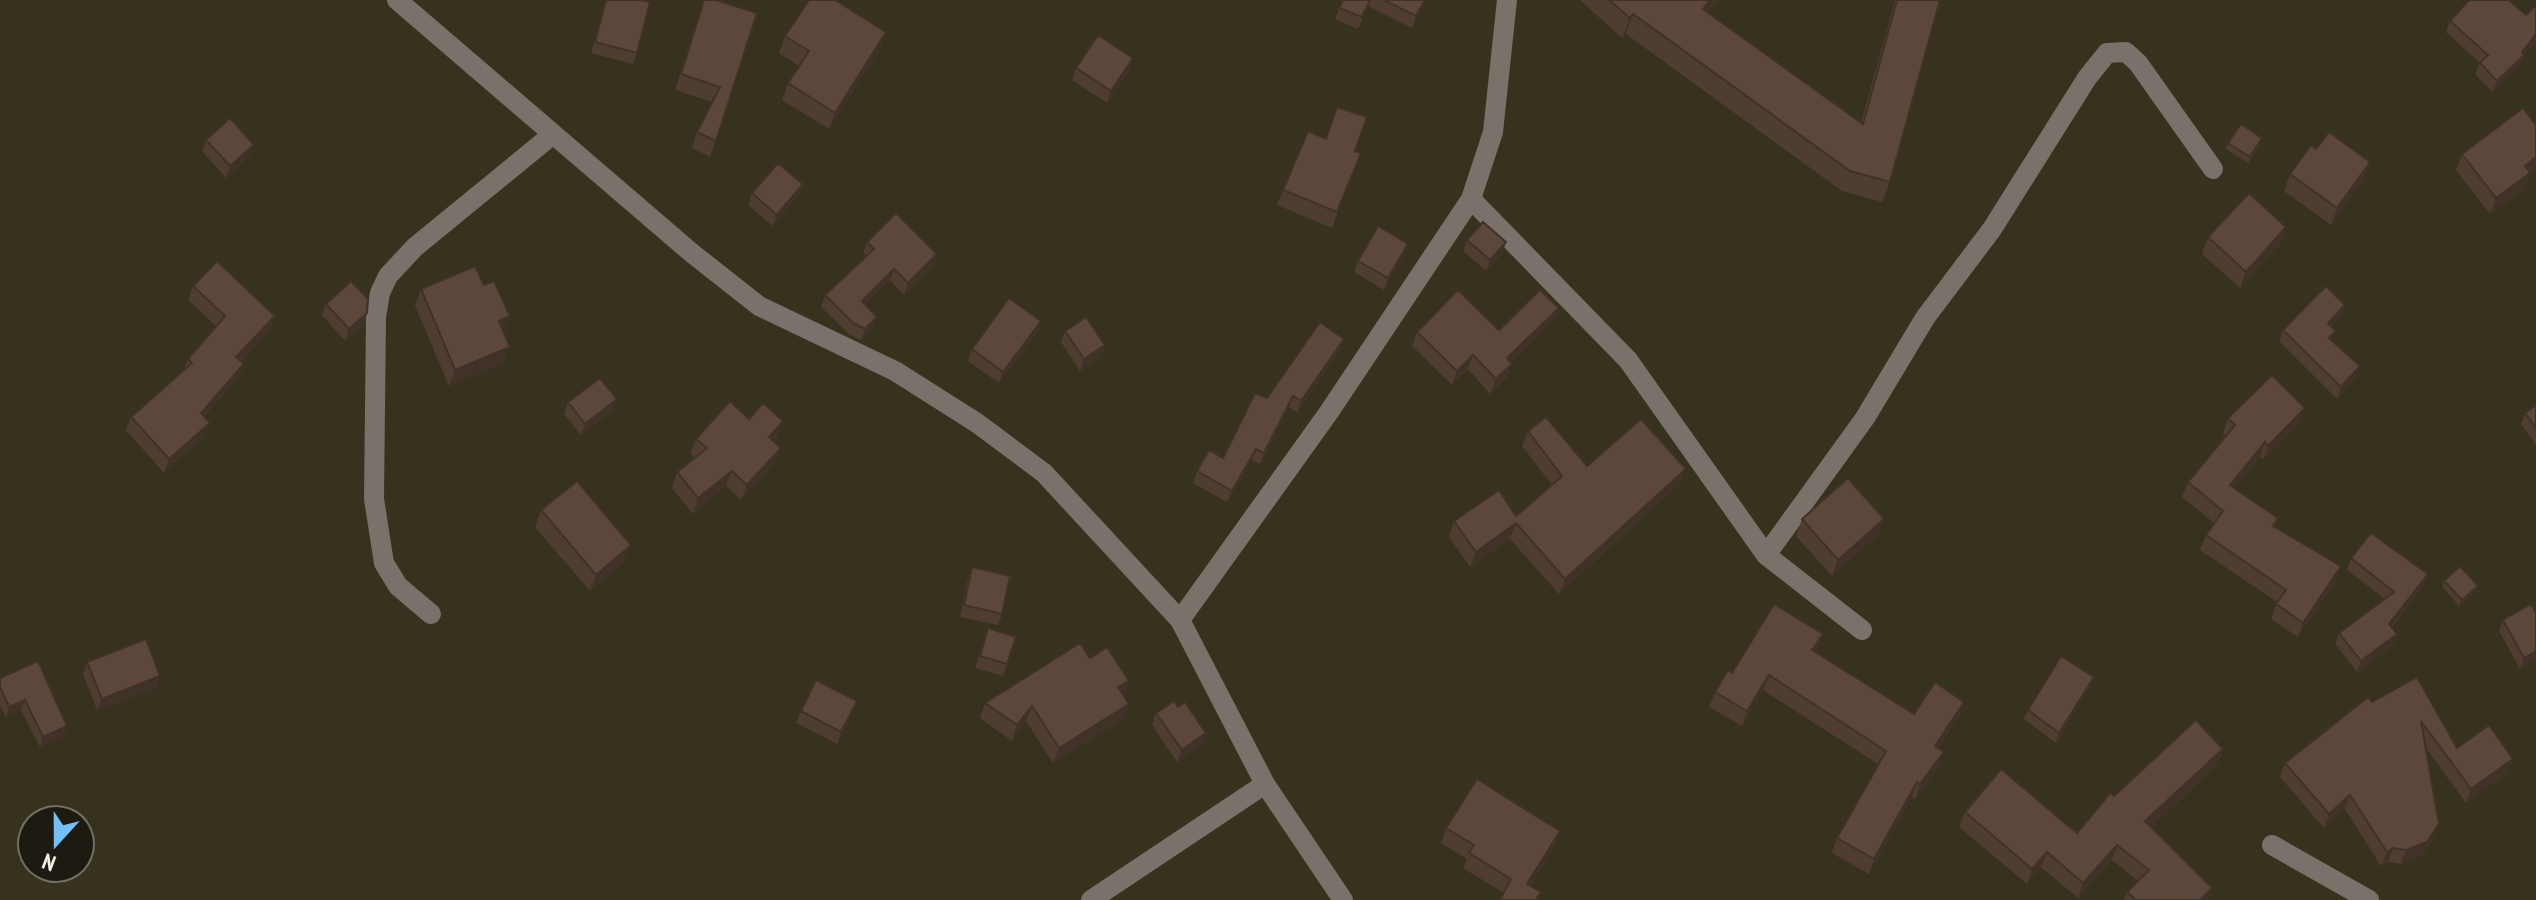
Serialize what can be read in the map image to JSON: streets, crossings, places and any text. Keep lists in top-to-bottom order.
{
  "north": "bottom"
}
